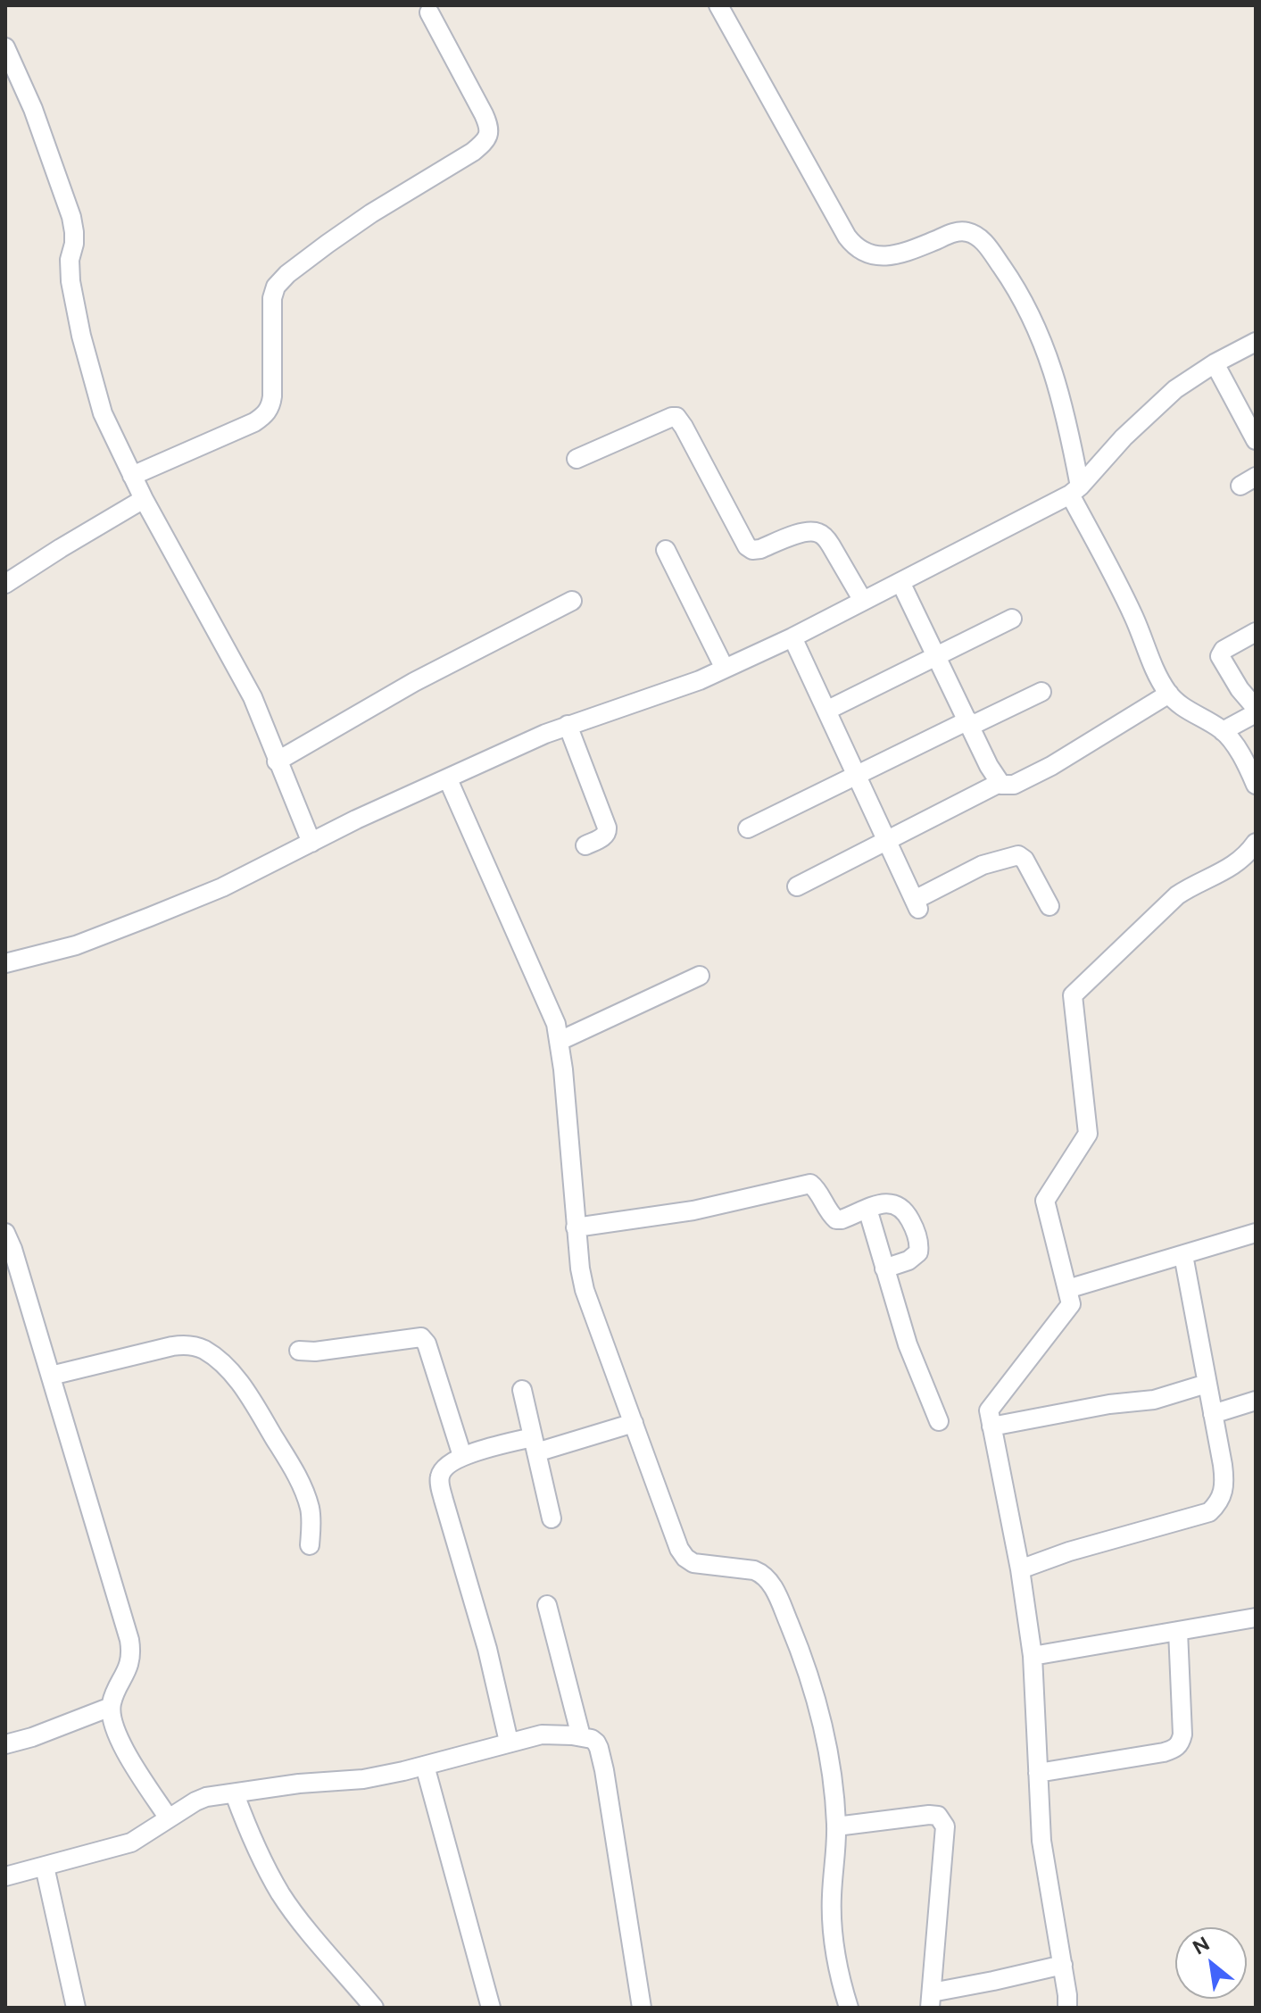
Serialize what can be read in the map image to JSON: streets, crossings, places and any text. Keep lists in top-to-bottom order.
{
  "north": "top left"
}
